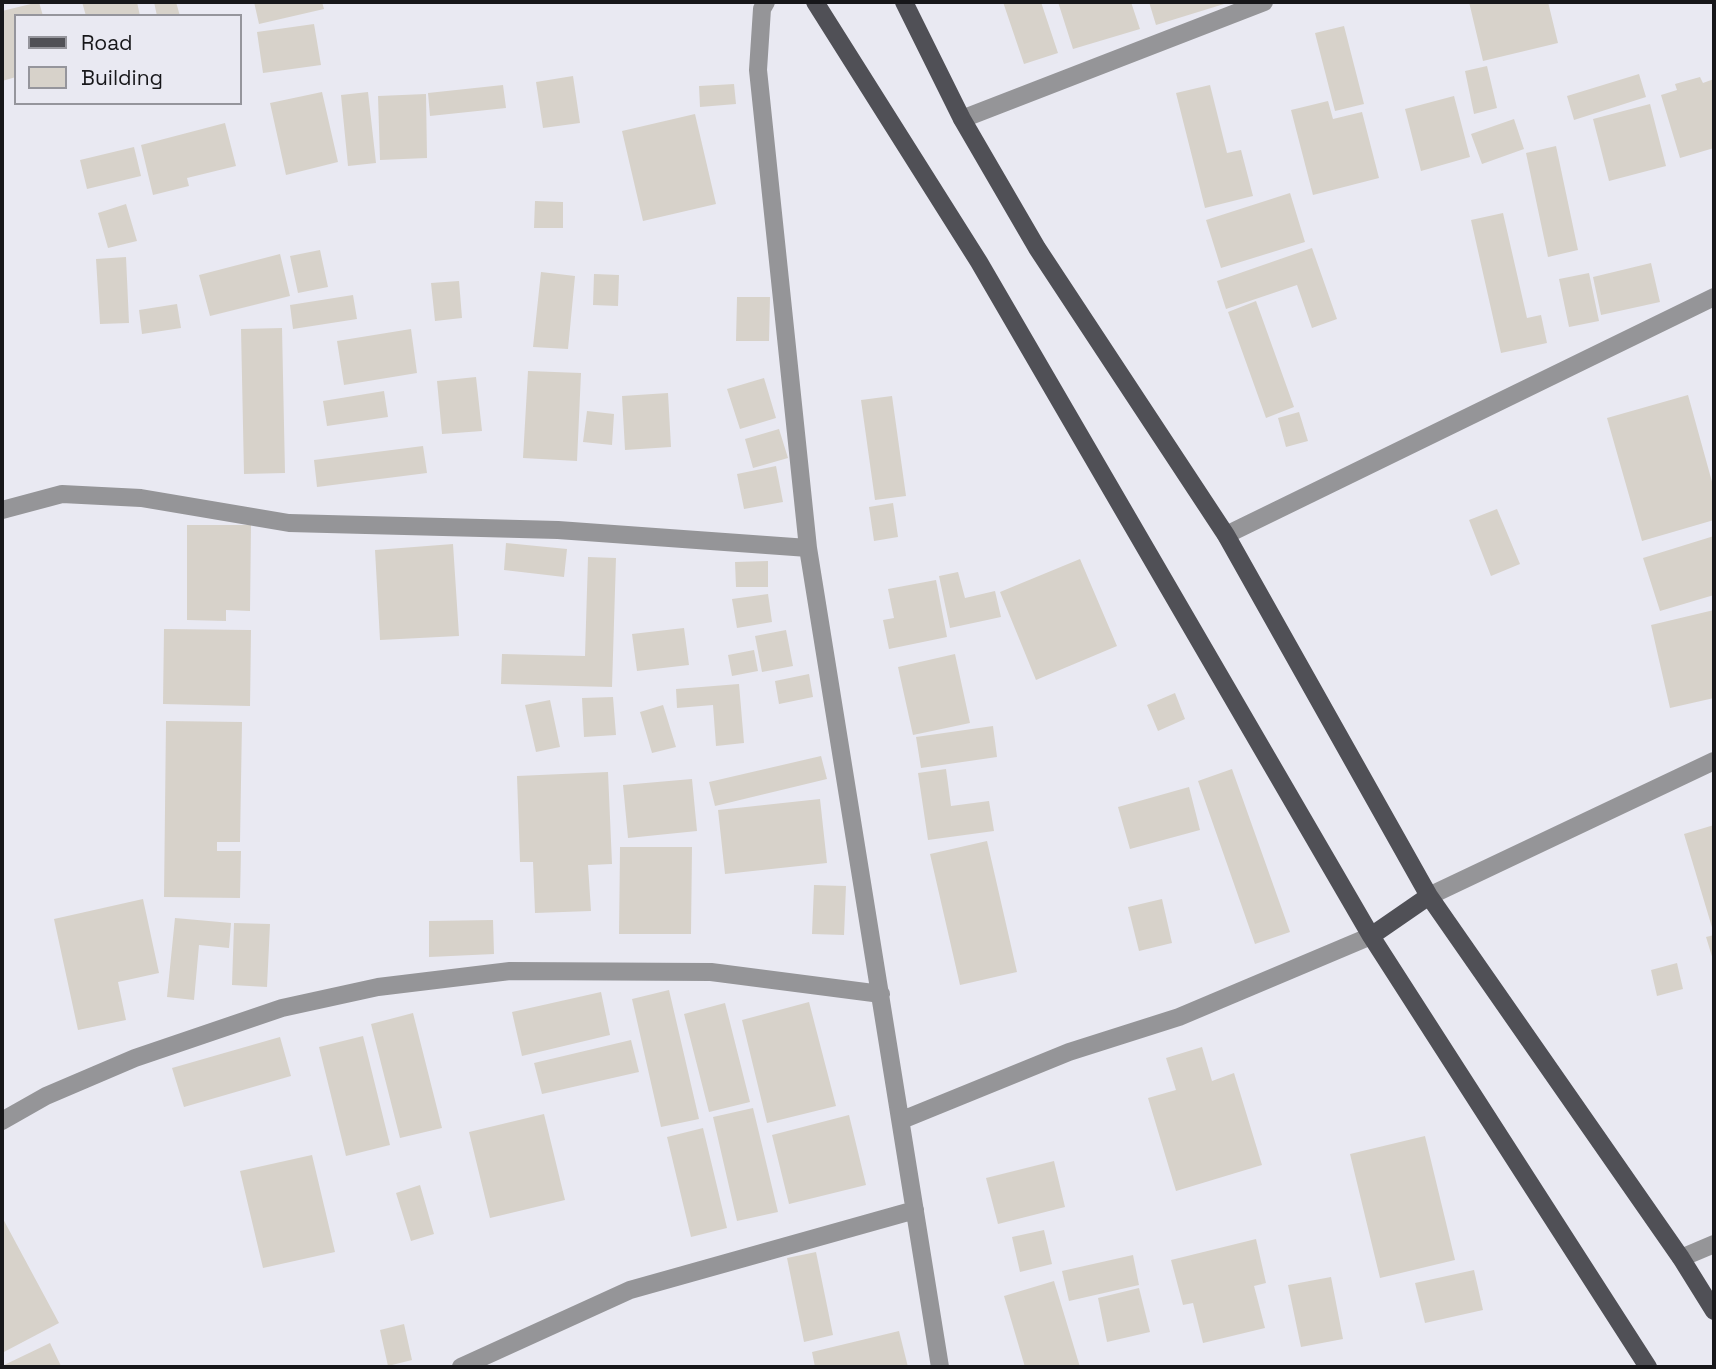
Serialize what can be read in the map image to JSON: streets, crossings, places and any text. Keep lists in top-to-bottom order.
{
  "legend": ["Road", "Building"]
}
